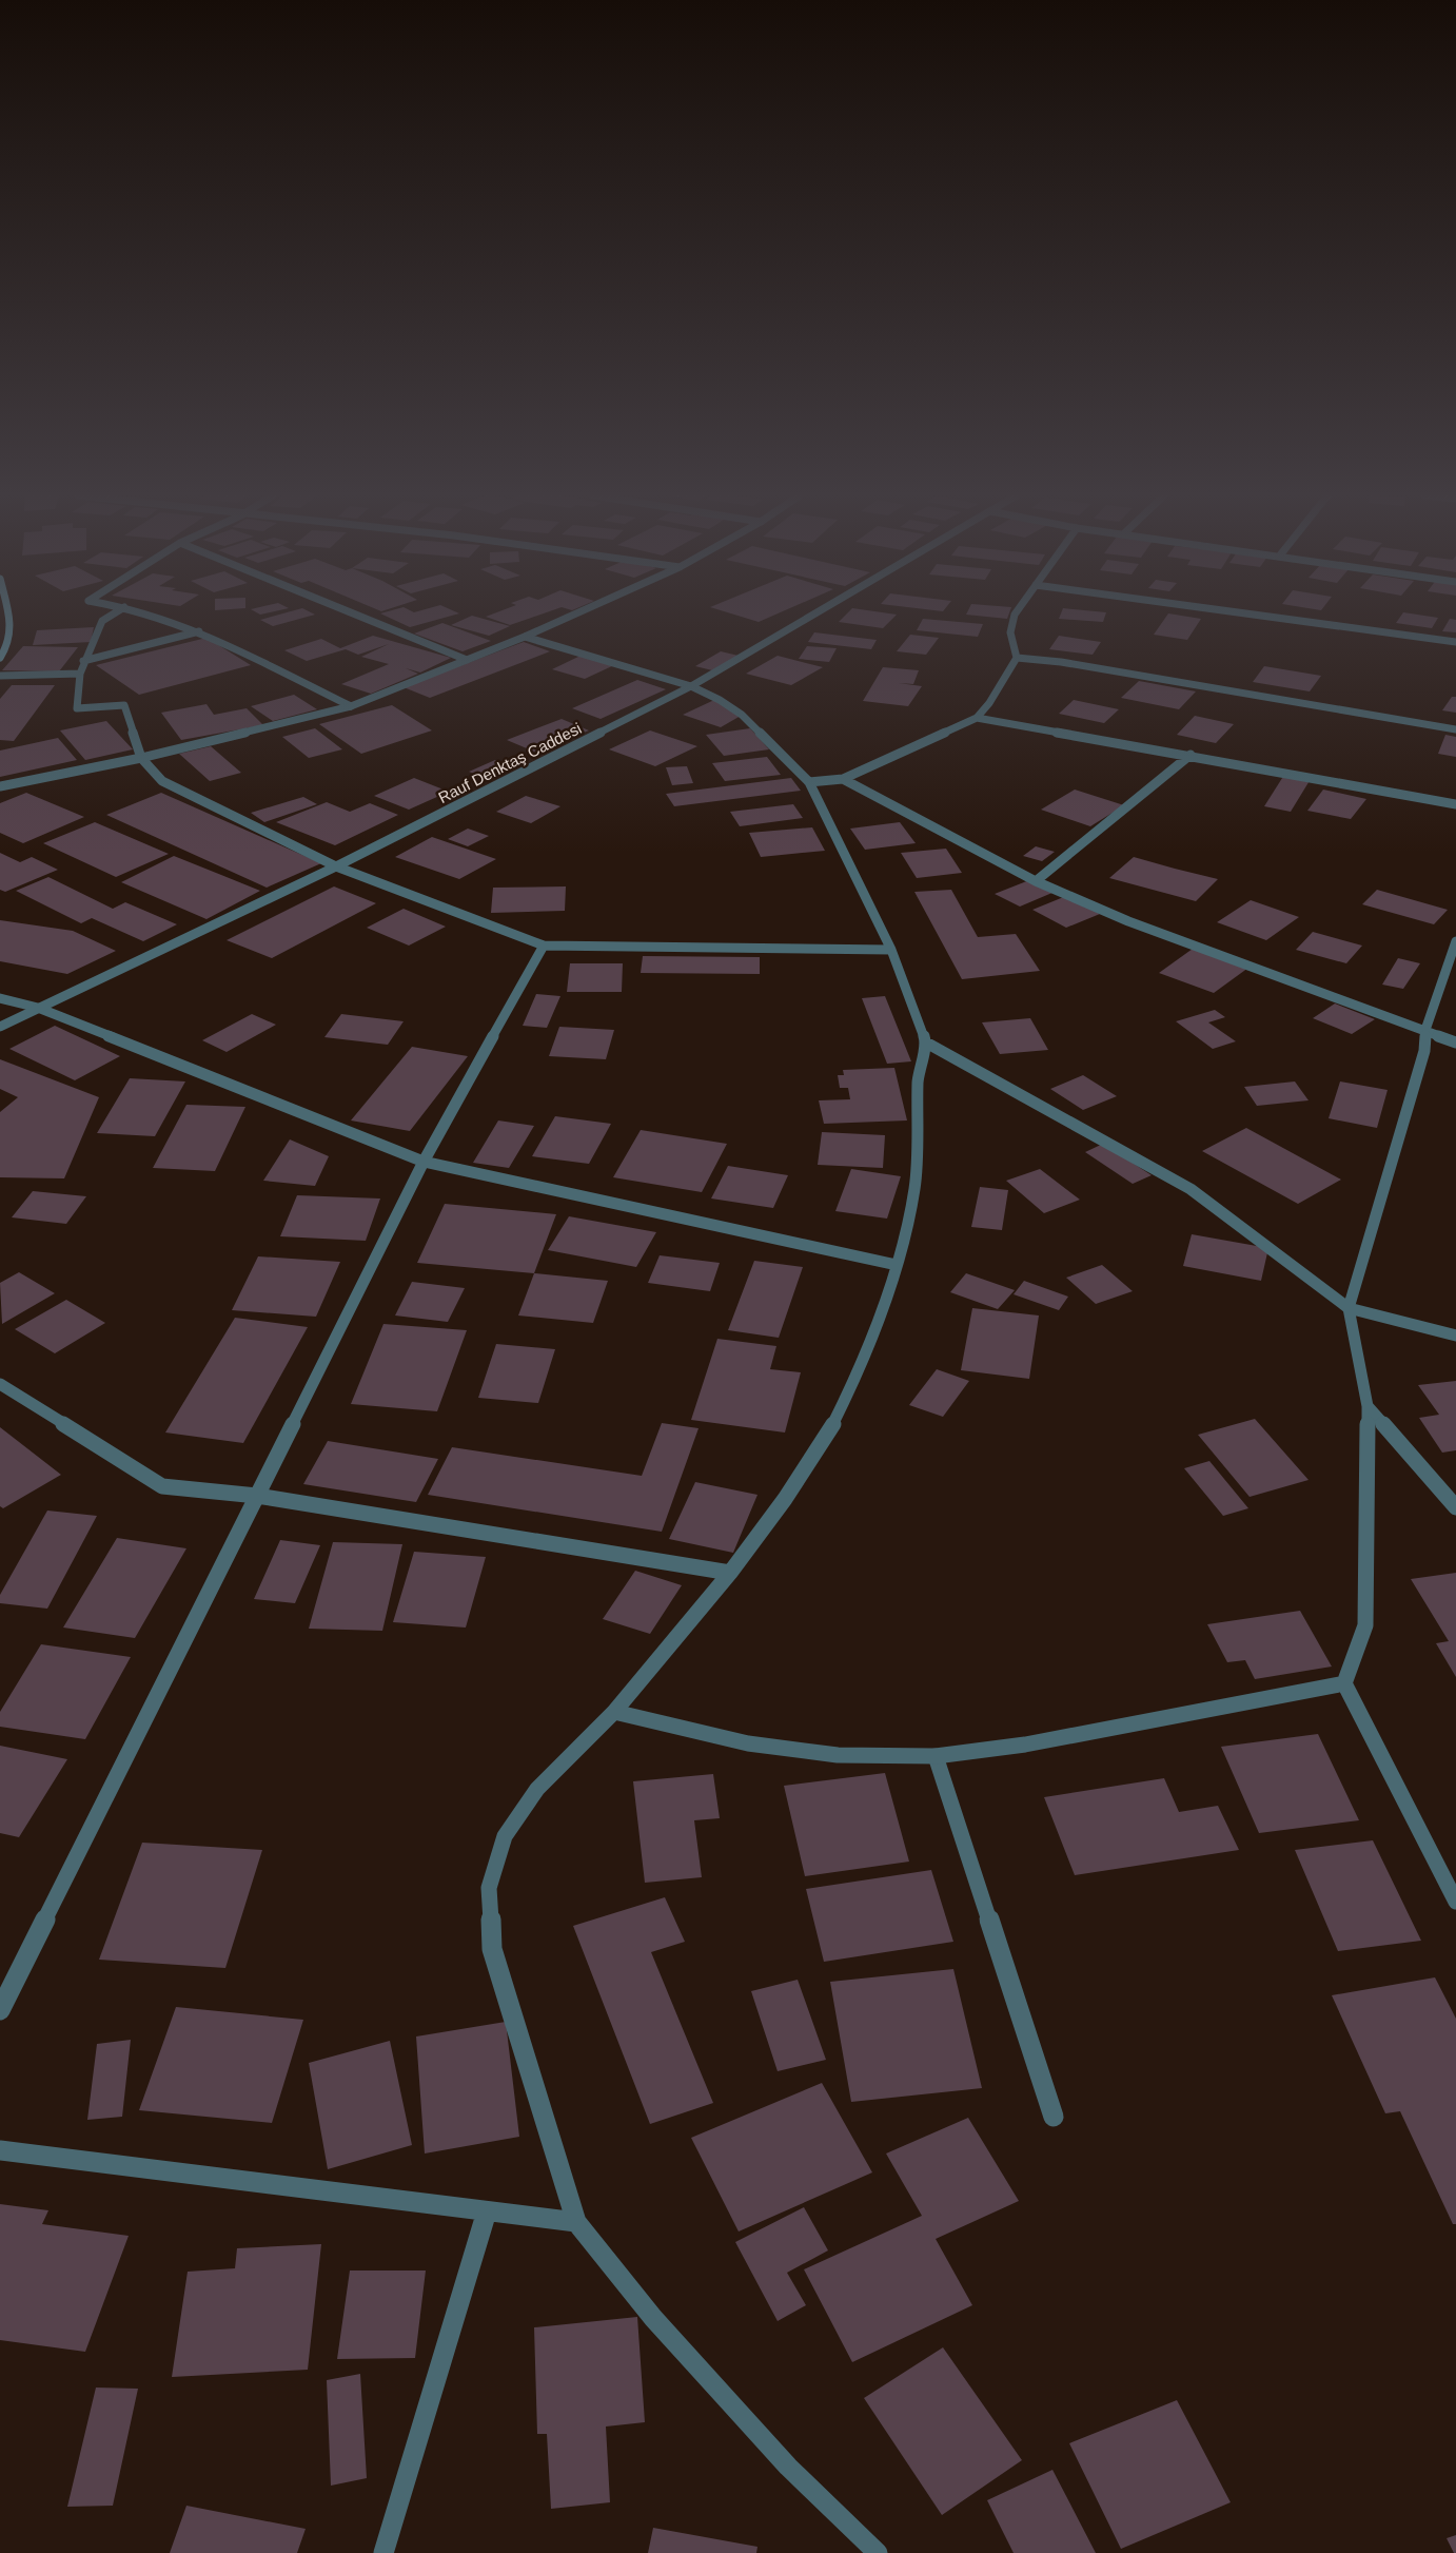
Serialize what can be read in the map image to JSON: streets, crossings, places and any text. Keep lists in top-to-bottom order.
{
  "streets": {
    "street": ["Rauf Denktaş Caddesi"]
  }
}
